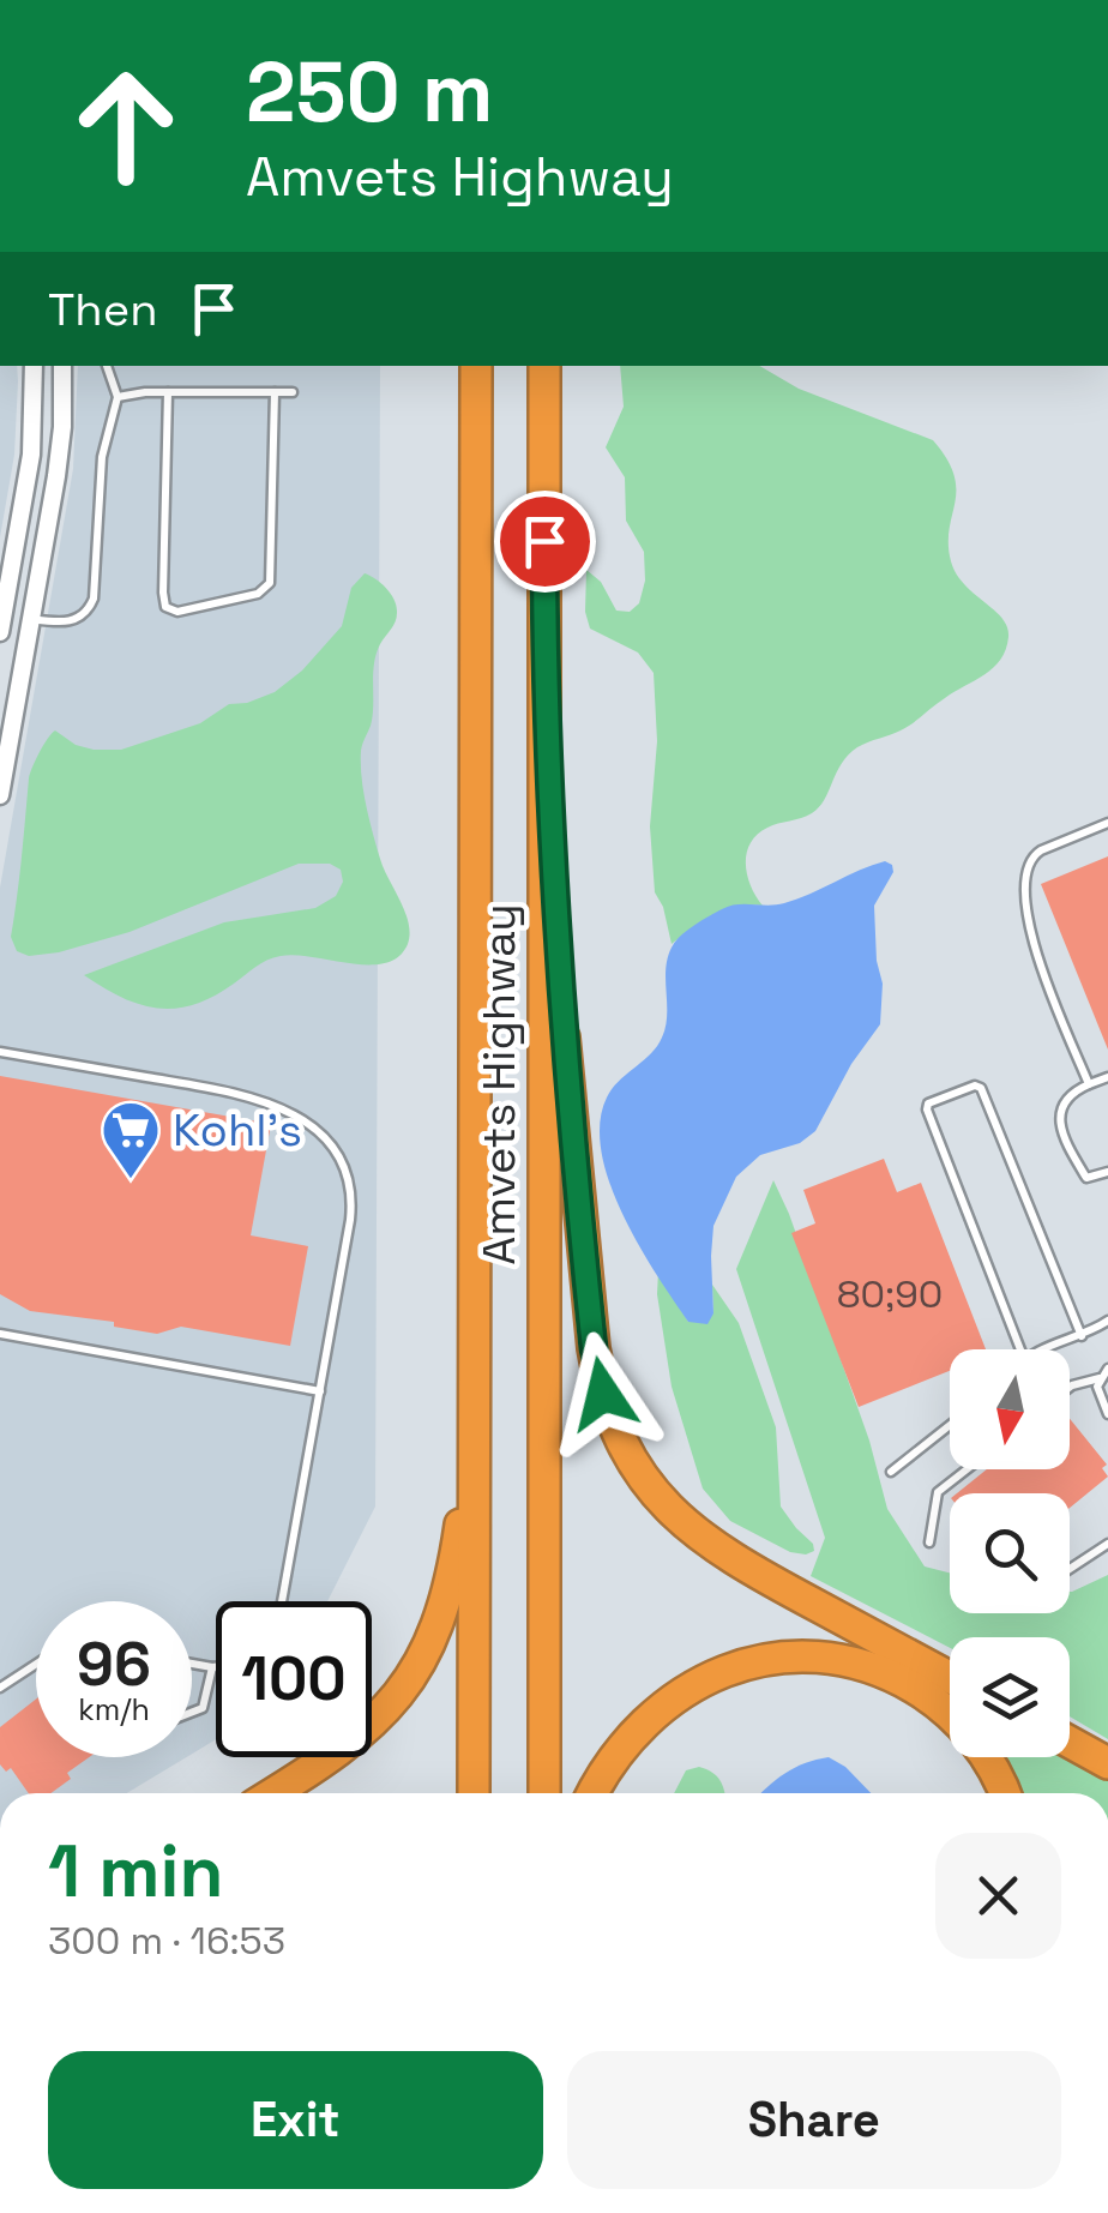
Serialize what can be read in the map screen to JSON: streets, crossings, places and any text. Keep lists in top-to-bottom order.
{
  "streets": {
    "highway": ["Amvets Highway"]
  },
  "places": {
    "supermarket": ["Kohl's"]
  },
  "house_numbers": ["80;90"],
  "north": "bottom",
  "page": {
    "turn": ["250 m", "Amvets Highway"],
    "then": "Then",
    "speed": "96 km/h",
    "limit": "100",
    "heading": ["1 min", "300 m · 16:53"],
    "buttons": ["Exit", "Share"]
  }
}
